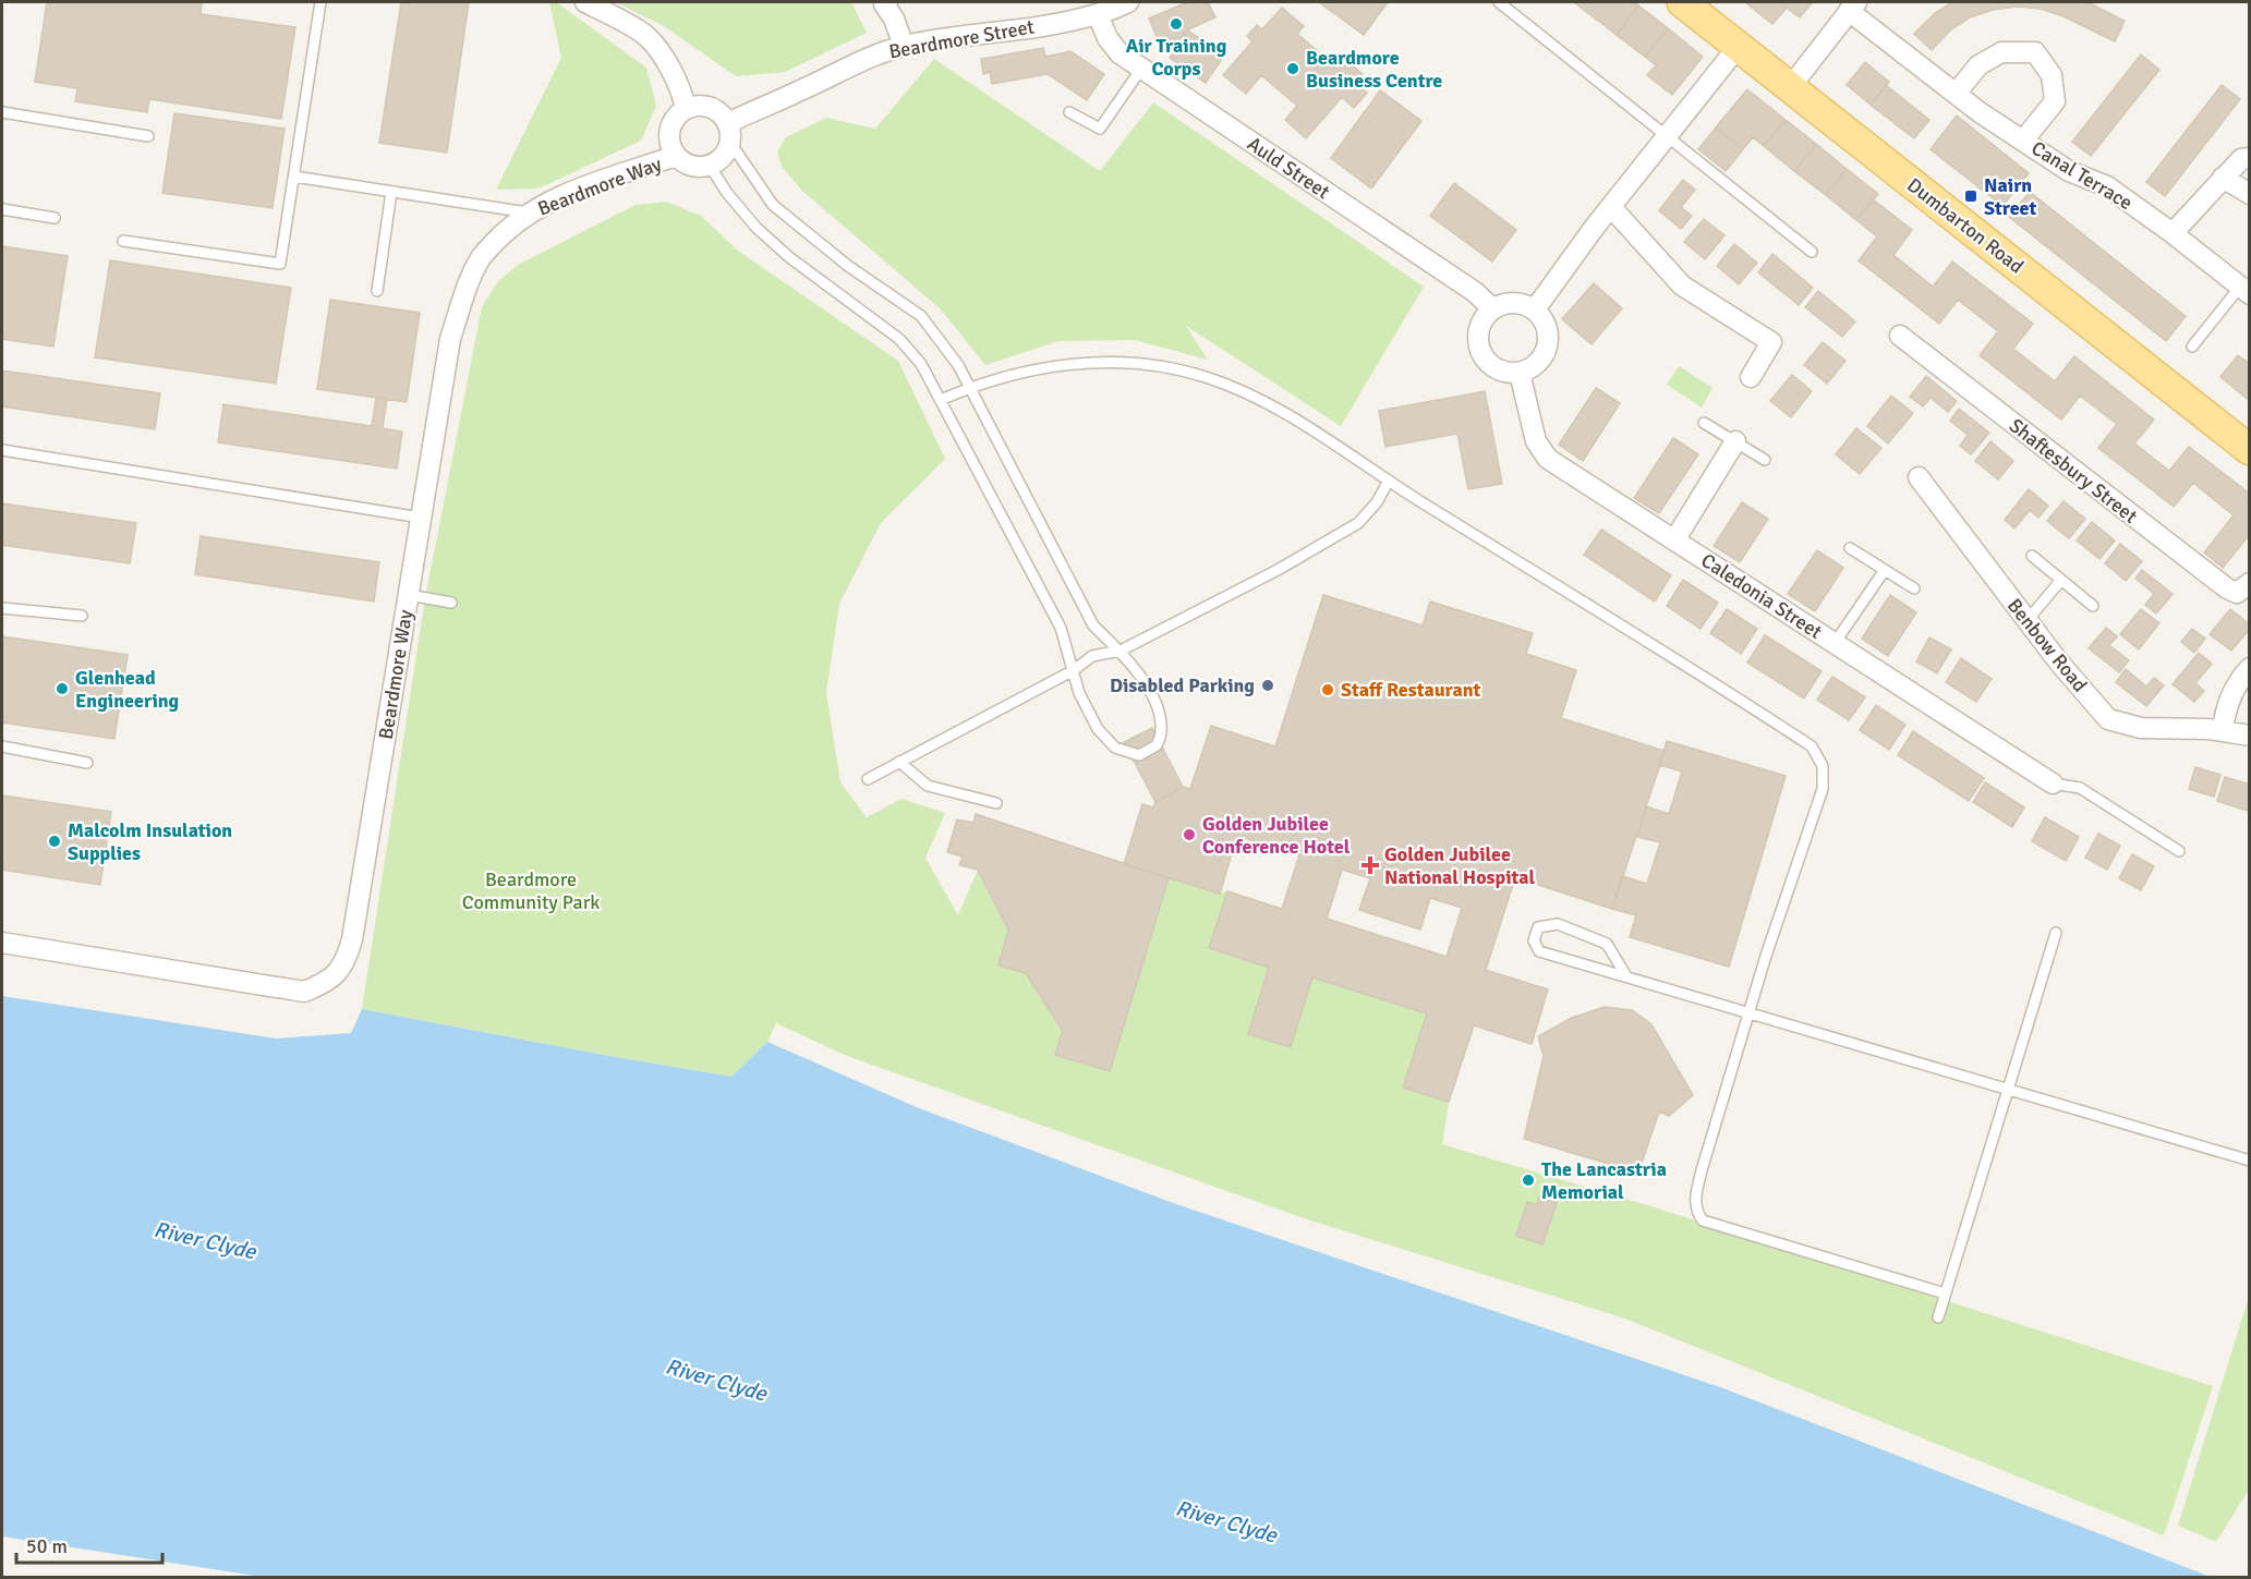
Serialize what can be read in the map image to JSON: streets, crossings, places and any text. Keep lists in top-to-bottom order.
{
  "streets": {
    "main road": ["Dumbarton Road"],
    "street": [
      "Beardmore Street",
      "Auld Street",
      "Canal Terrace",
      "Beardmore Way",
      "Shaftesbury Street",
      "Caledonia Street",
      "Benbow Road"
    ]
  },
  "crossings": [
    ["Beardmore Street", "Auld Street"],
    ["Beardmore Street", "Beardmore Way"],
    ["Auld Street", "Caledonia Street"]
  ],
  "water": ["River Clyde"],
  "parks": ["Beardmore Community Park"],
  "places": {
    "other": [
      "Air Training Corps",
      "Beardmore Business Centre",
      "Disabled Parking",
      "Glenhead Engineering",
      "Staff Restaurant",
      "Golden Jubilee Conference Hotel",
      "Malcolm Insulation Supplies",
      "The Lancastria Memorial"
    ],
    "transit": ["Nairn Street"],
    "health": ["Golden Jubilee National Hospital"]
  },
  "scale_bar": "50 m"
}
